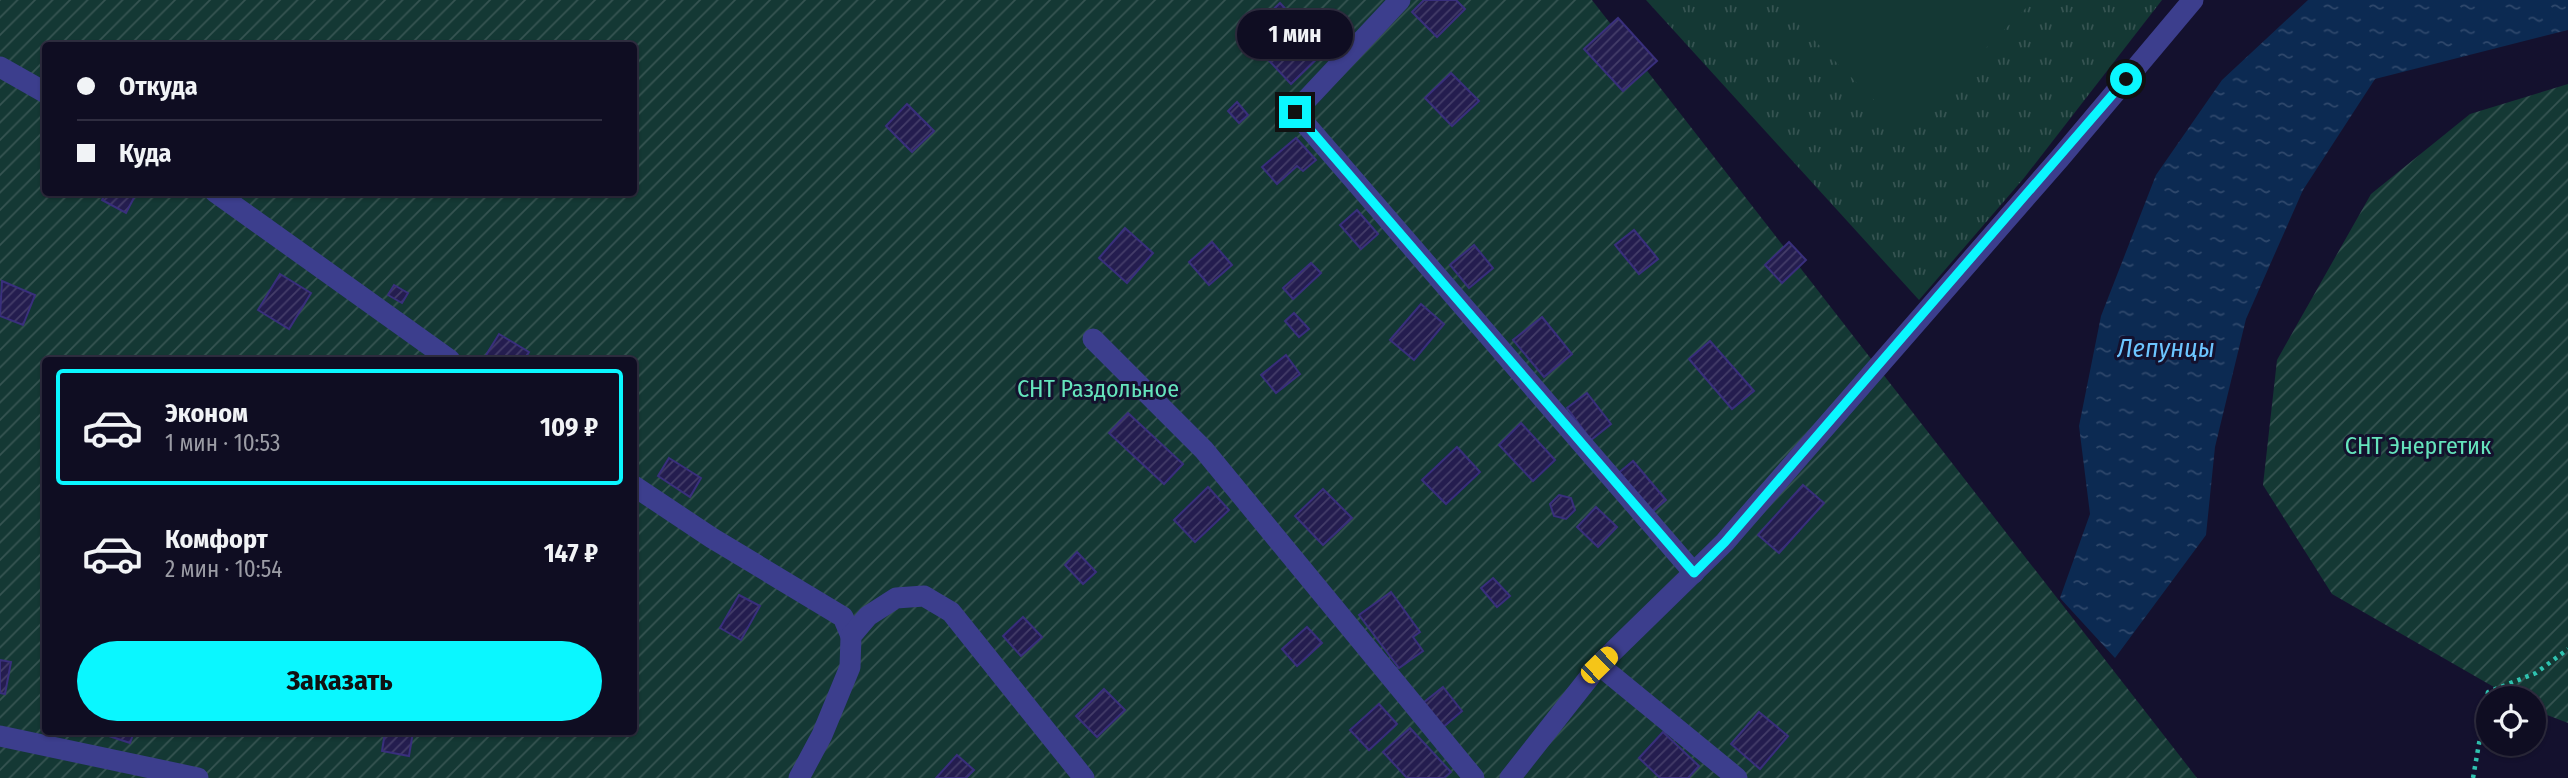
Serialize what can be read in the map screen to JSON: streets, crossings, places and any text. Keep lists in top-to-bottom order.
{
  "water": ["Лепунцы"],
  "parks": ["СНТ Раздольное", "СНТ Энергетик"],
  "page": {
    "bubble": "1 мин",
    "banner": ["Откуда", "Куда"],
    "list": [
      {
        "name": "Эконом",
        "note": "1 мин · 10:53",
        "value": "109 ₽"
      },
      {
        "name": "Комфорт",
        "note": "2 мин · 10:54",
        "value": "147 ₽"
      }
    ],
    "buttons": "Заказать"
  }
}
